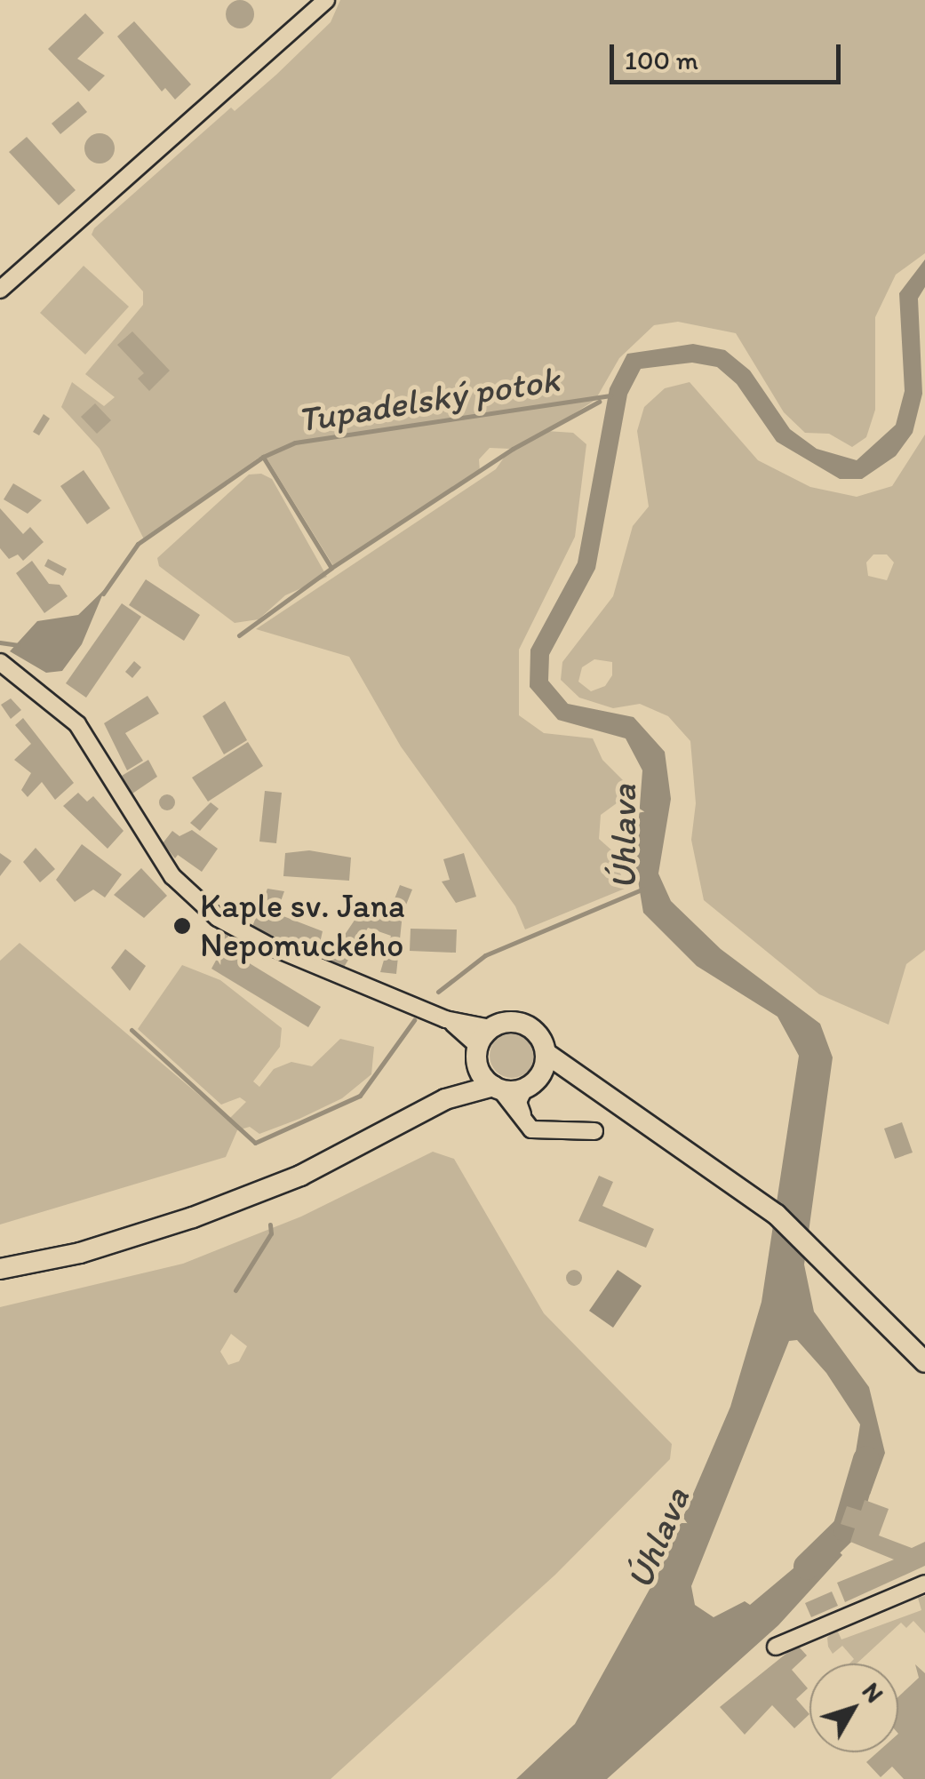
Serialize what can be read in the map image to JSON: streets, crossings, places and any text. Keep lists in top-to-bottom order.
{
  "water": ["Tupadelský potok", "Úhlava"],
  "places": ["Kaple sv. Jana Nepomuckého"],
  "scale_bar": "100 m",
  "north": "top right"
}
